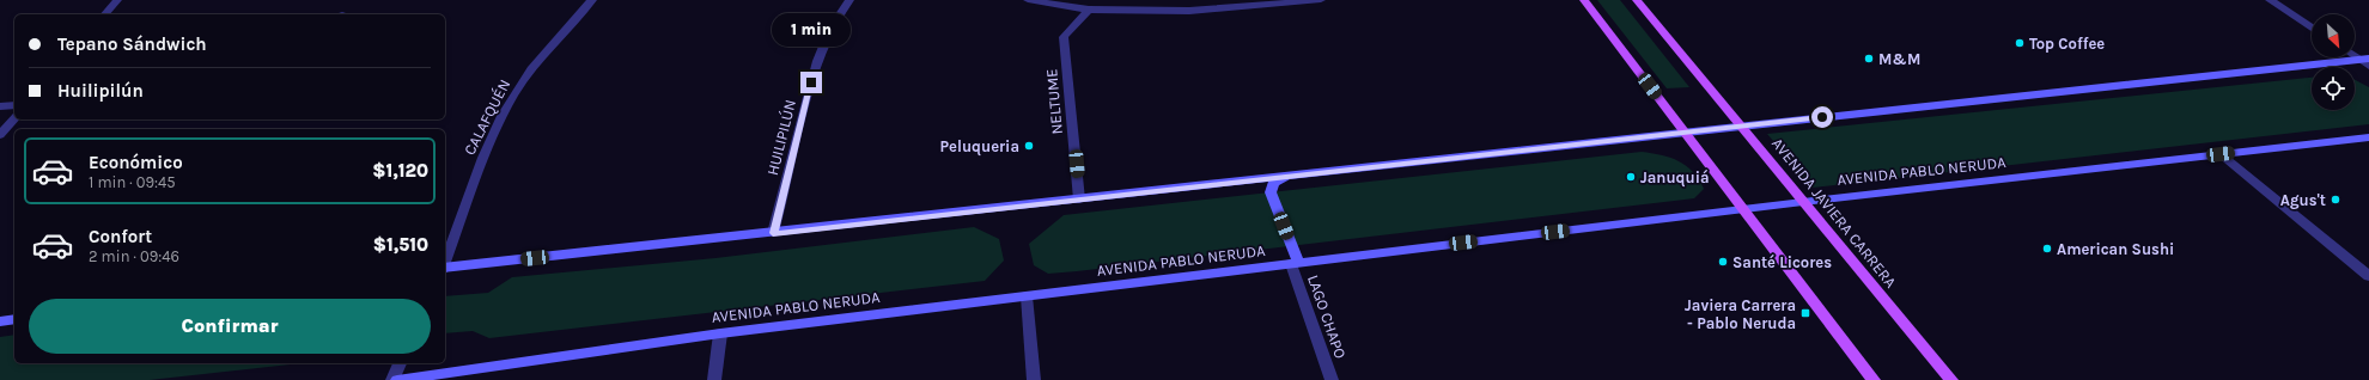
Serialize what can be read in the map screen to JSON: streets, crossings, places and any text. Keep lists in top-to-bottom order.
{
  "streets": {
    "main road": ["AVENIDA PABLO NERUDA", "AVENIDA JAVIERA CARRERA"],
    "street": [
      "NELTUME",
      "CALAFQUÉN",
      "HUILIPILÚN",
      "LAGO CHAPO"
    ]
  },
  "crossings": [
    ["AVENIDA PABLO NERUDA", "AVENIDA JAVIERA CARRERA"],
    ["AVENIDA PABLO NERUDA", "LAGO CHAPO"]
  ],
  "places": {
    "other": [
      "Top Coffee",
      "M&M",
      "Peluqueria",
      "Januquiá",
      "Agus't",
      "American Sushi",
      "Santé Licores"
    ],
    "transit": ["Javiera Carrera - Pablo Neruda"]
  },
  "north": "bottom right",
  "page": {
    "bubble": "1 min",
    "banner": ["Tepano Sándwich", "Huilipilún"],
    "list": [
      {
        "name": "Económico",
        "note": "1 min · 09:45",
        "value": "$1,120"
      },
      {
        "name": "Confort",
        "note": "2 min · 09:46",
        "value": "$1,510"
      }
    ],
    "buttons": "Confirmar"
  }
}
